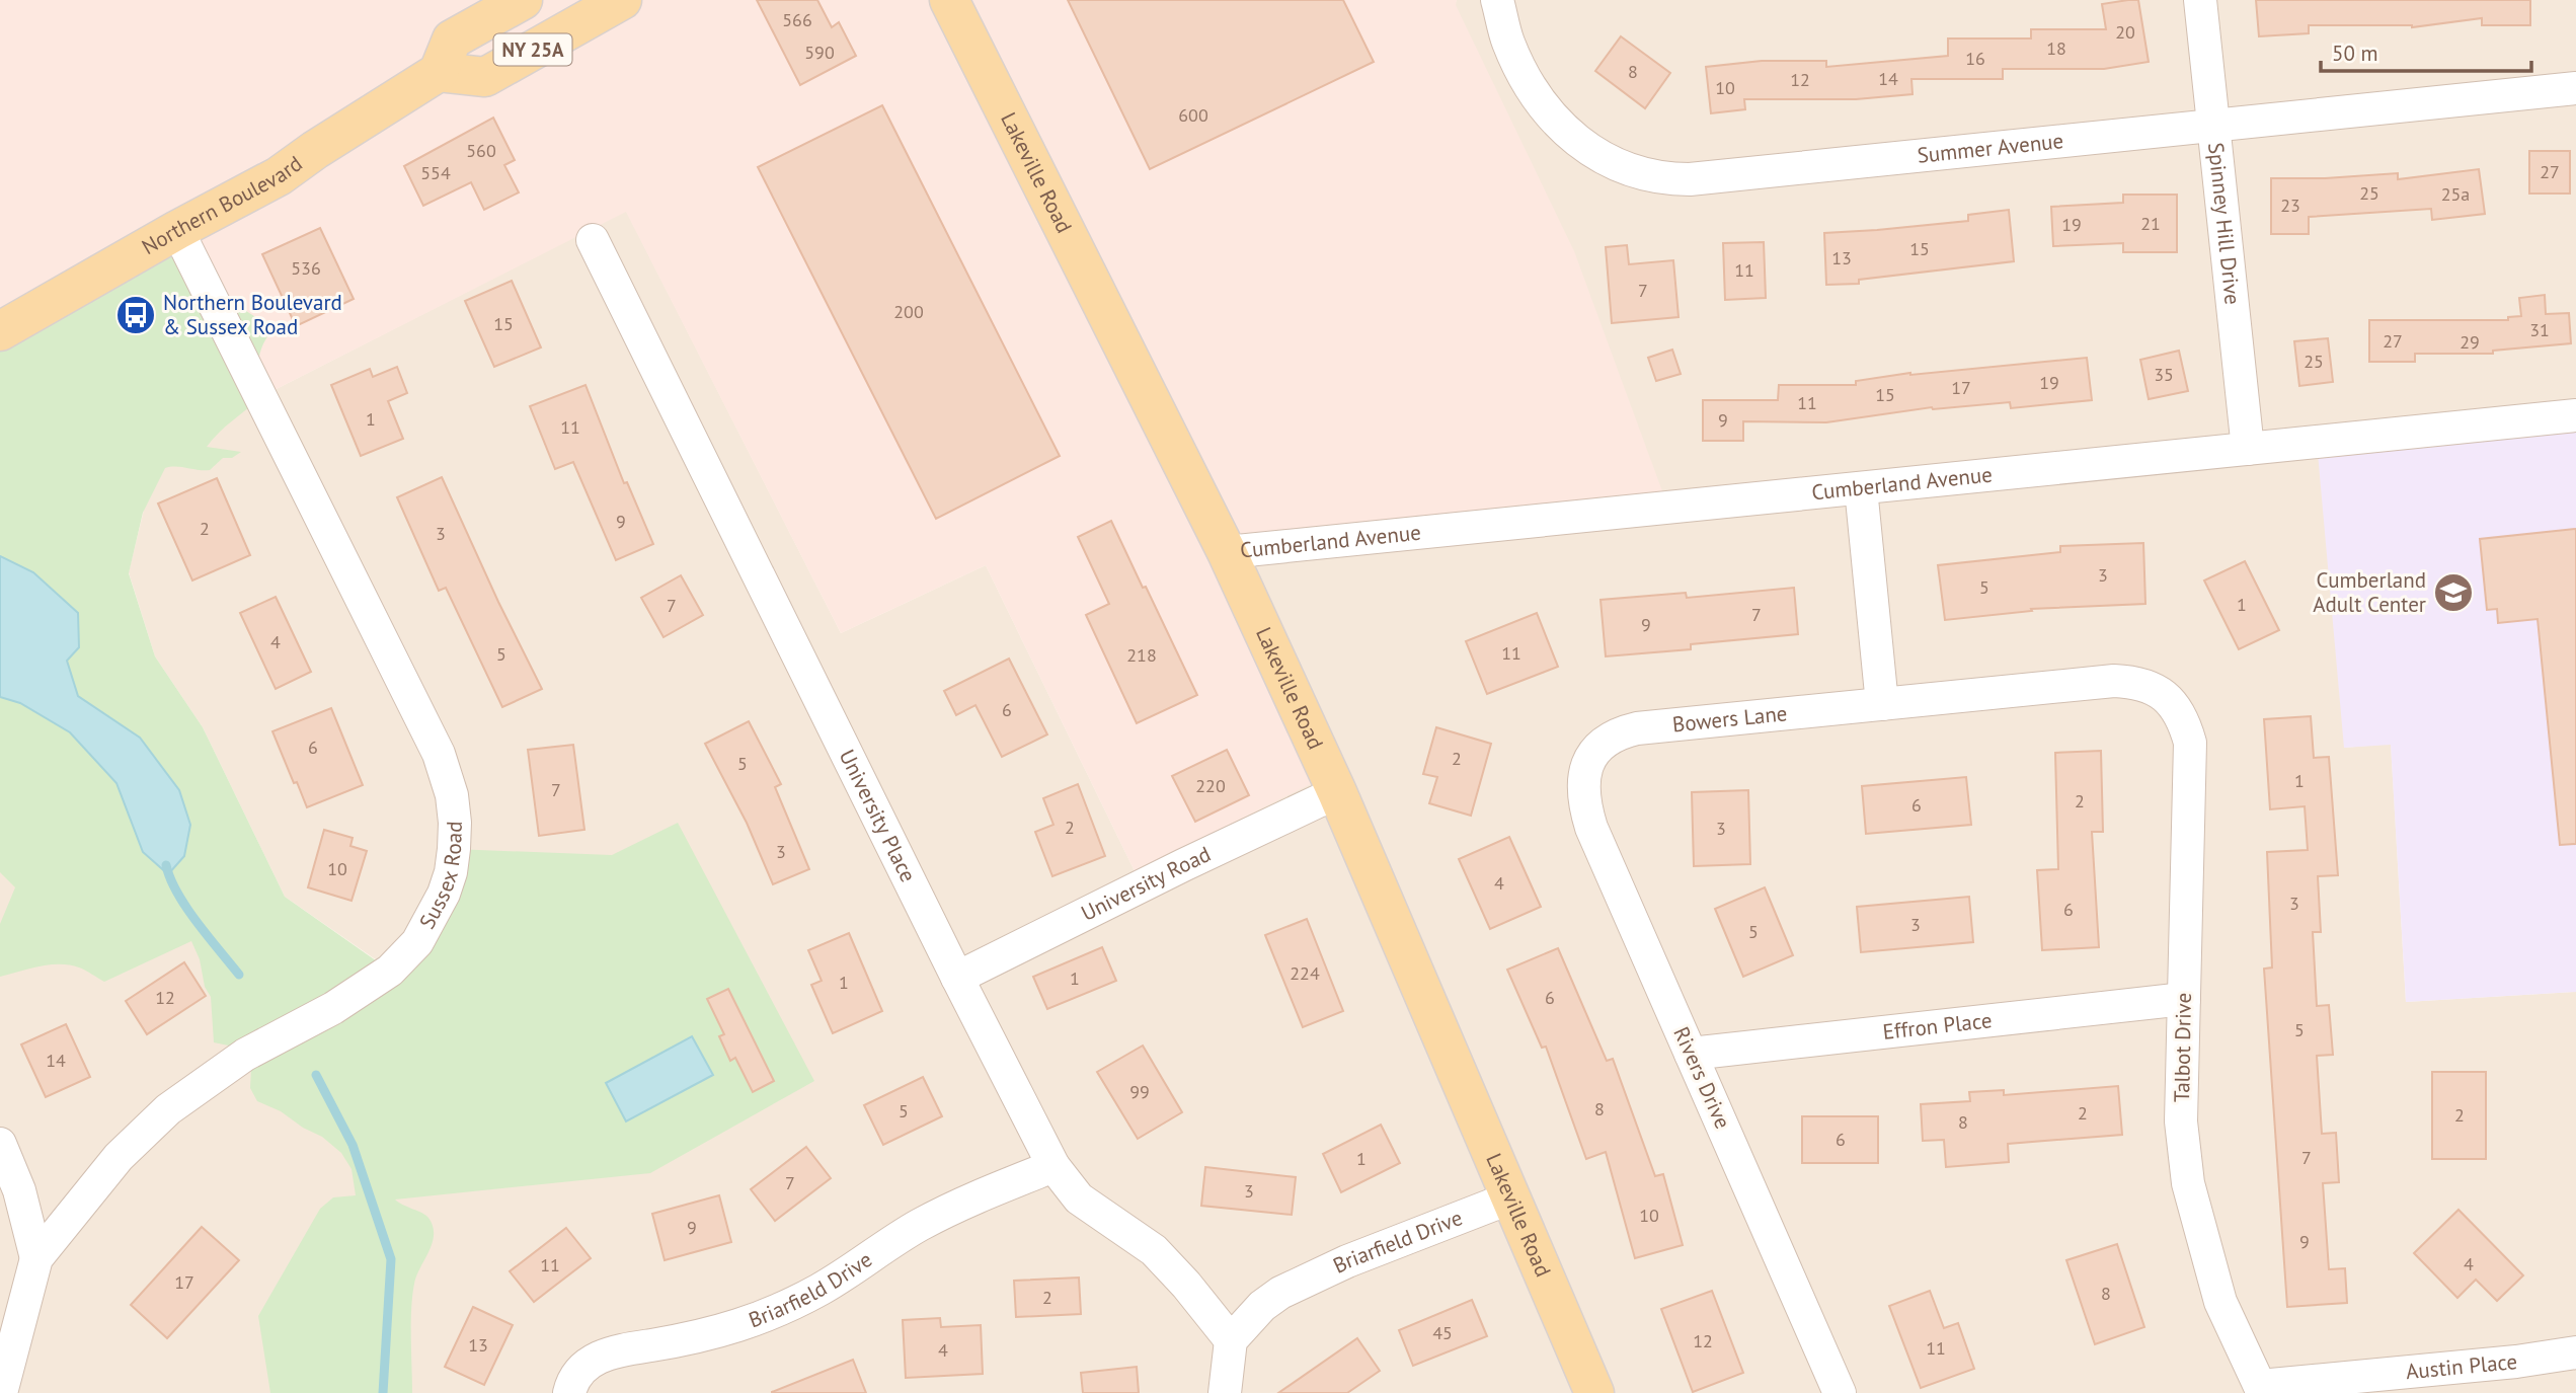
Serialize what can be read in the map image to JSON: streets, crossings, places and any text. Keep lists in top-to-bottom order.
{
  "streets": {
    "main road": ["NY 25A", "Lakeville Road", "Northern Boulevard"],
    "street": [
      "Summer Avenue",
      "Spinney Hill Drive",
      "Cumberland Avenue",
      "Bowers Lane",
      "University Place",
      "Sussex Road",
      "University Road",
      "Effron Place",
      "Talbot Drive",
      "Rivers Drive",
      "Briarfield Drive",
      "Austin Place"
    ]
  },
  "crossings": [
    ["NY 25A", "Northern Boulevard"],
    ["Summer Avenue", "Spinney Hill Drive"],
    ["Lakeville Road", "Cumberland Avenue"],
    ["Lakeville Road", "University Road"],
    ["Lakeville Road", "Briarfield Drive"],
    ["Northern Boulevard", "Sussex Road"],
    ["Spinney Hill Drive", "Cumberland Avenue"],
    ["Bowers Lane", "Talbot Drive"],
    ["Bowers Lane", "Rivers Drive"],
    ["University Place", "University Road"],
    ["University Place", "Briarfield Drive"],
    ["Effron Place", "Talbot Drive"],
    ["Effron Place", "Rivers Drive"],
    ["Talbot Drive", "Austin Place"]
  ],
  "places": {
    "bus stop": ["Northern Boulevard & Sussex Road"],
    "school or university": ["Cumberland Adult Center"]
  },
  "house_numbers": [
    "566",
    "20",
    "18",
    "590",
    "16",
    "8",
    "14",
    "12",
    "10",
    "600",
    "560",
    "27",
    "554",
    "25",
    "25a",
    "23",
    "21",
    "19",
    "15",
    "13",
    "536",
    "11",
    "7",
    "200",
    "15",
    "31",
    "27",
    "29",
    "25",
    "35",
    "19",
    "17",
    "15",
    "11",
    "1",
    "9",
    "11",
    "9",
    "2",
    "3",
    "3",
    "5",
    "1",
    "7",
    "7",
    "9",
    "4",
    "11",
    "5",
    "218",
    "6",
    "6",
    "2",
    "5",
    "1",
    "220",
    "7",
    "2",
    "6",
    "2",
    "3",
    "3",
    "10",
    "4",
    "3",
    "6",
    "3",
    "5",
    "224",
    "1",
    "1",
    "12",
    "6",
    "5",
    "14",
    "99",
    "8",
    "5",
    "2",
    "2",
    "8",
    "6",
    "7",
    "1",
    "7",
    "3",
    "10",
    "9",
    "9",
    "4",
    "11",
    "17",
    "8",
    "2",
    "45",
    "12",
    "13",
    "11",
    "4"
  ],
  "scale_bar": "50 m"
}
